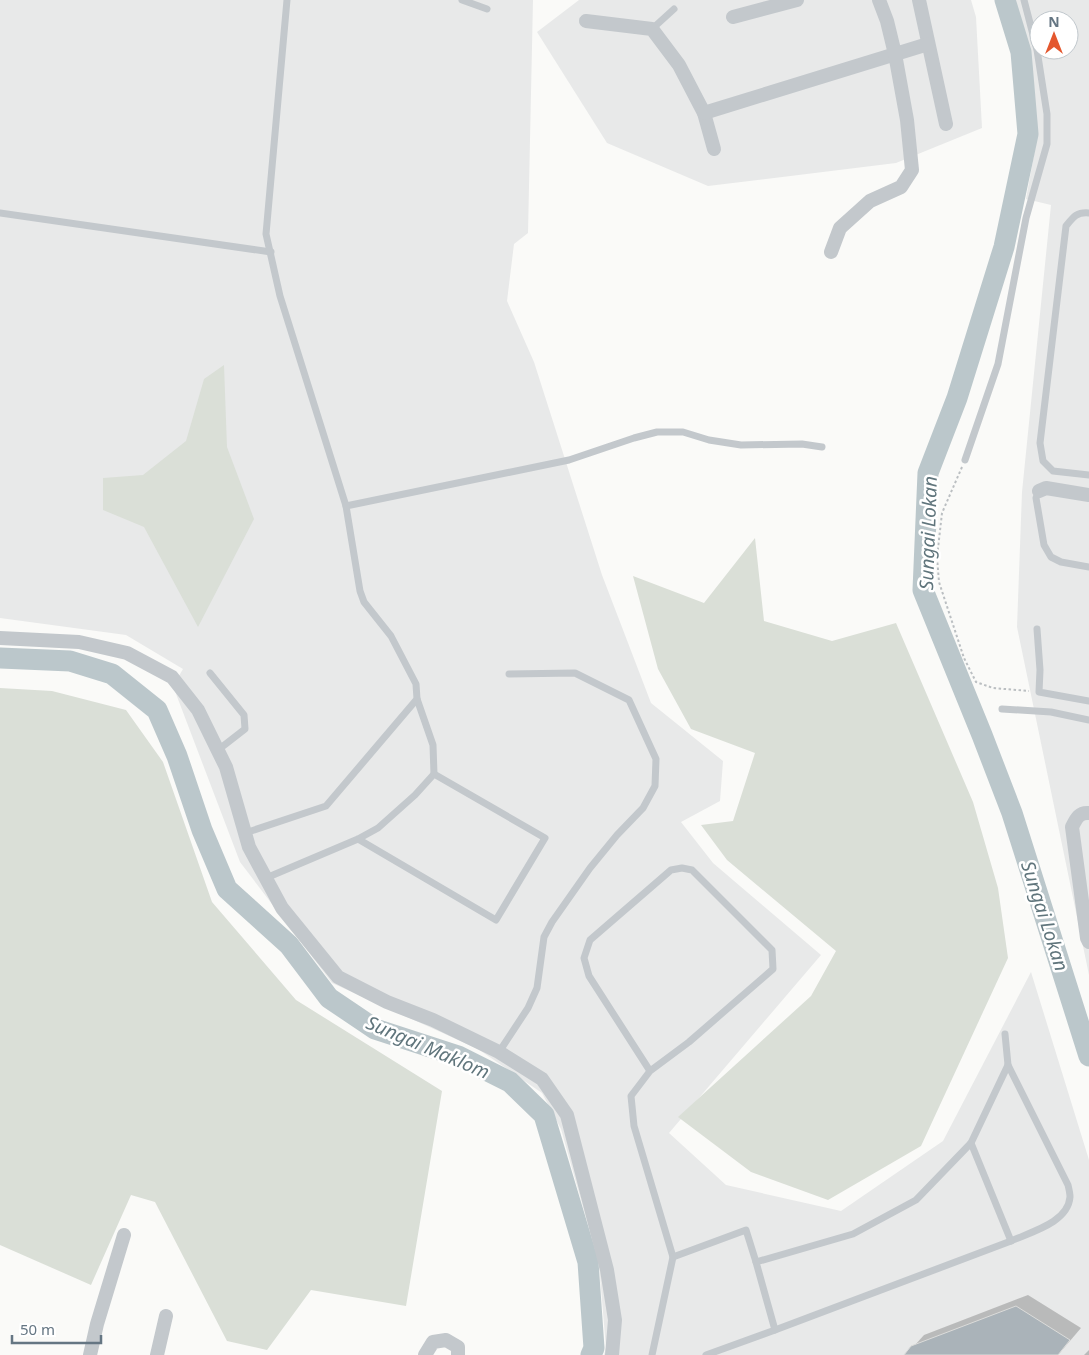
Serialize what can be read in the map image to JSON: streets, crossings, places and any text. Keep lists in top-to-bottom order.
{
  "water": ["Sungai Lokan", "Sungai Maklom"],
  "scale_bar": "50 m",
  "north": "top"
}
